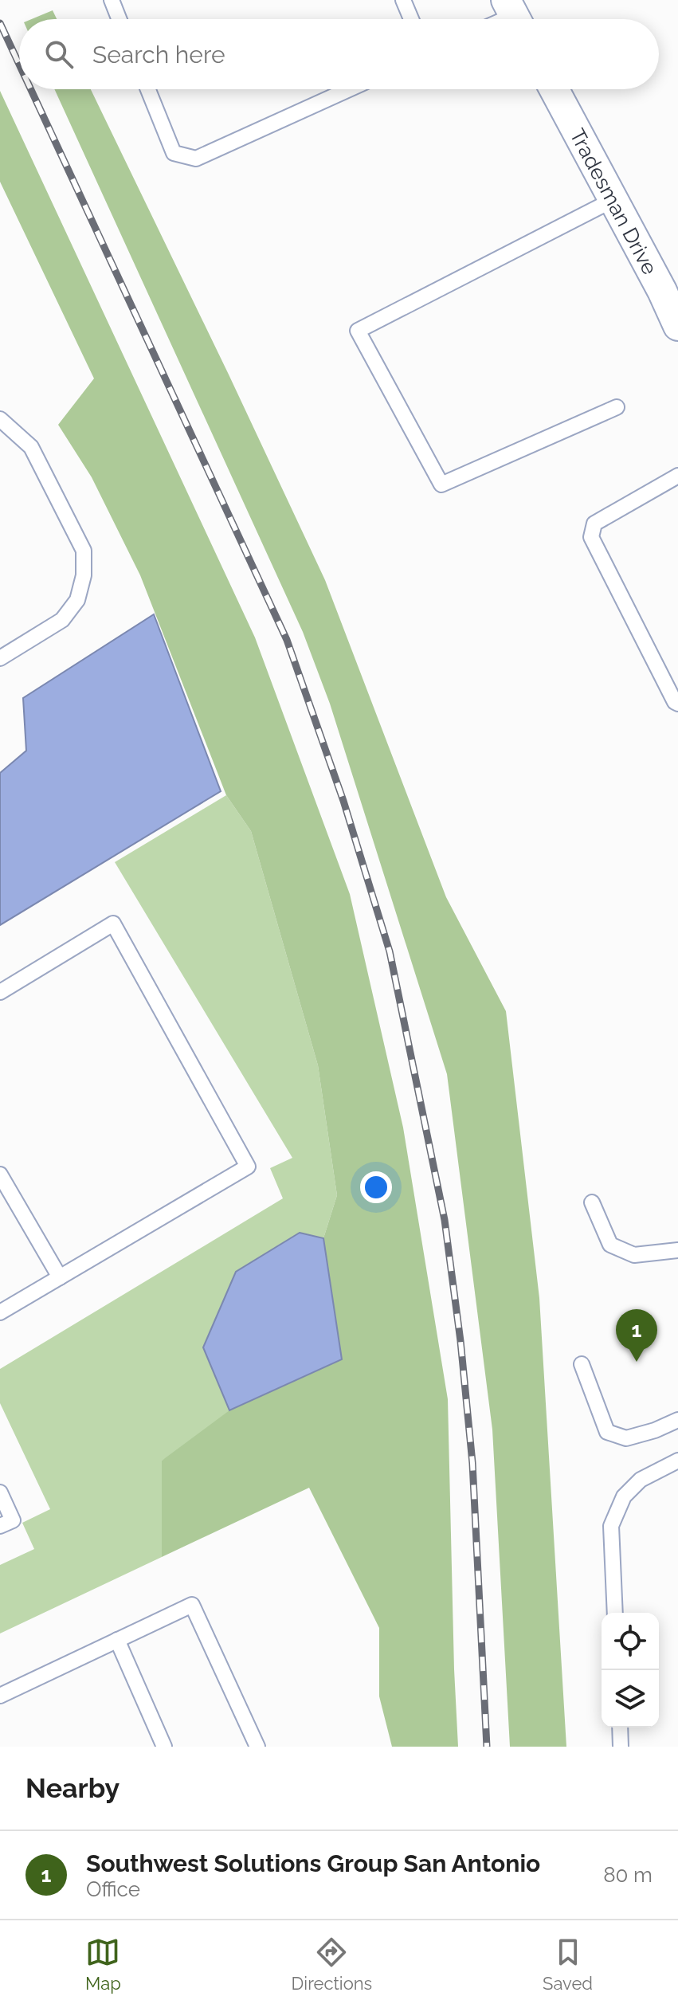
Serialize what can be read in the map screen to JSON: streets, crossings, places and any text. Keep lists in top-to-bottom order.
{
  "streets": {
    "street": ["Tradesman Drive"]
  },
  "page": {
    "search": "Search here",
    "pins": "1",
    "heading": "Nearby",
    "list": [
      {
        "mark": "1",
        "name": "Southwest Solutions Group San Antonio",
        "note": "Office",
        "value": "80 m"
      }
    ],
    "nav": ["Map", "Directions", "Saved"]
  }
}
